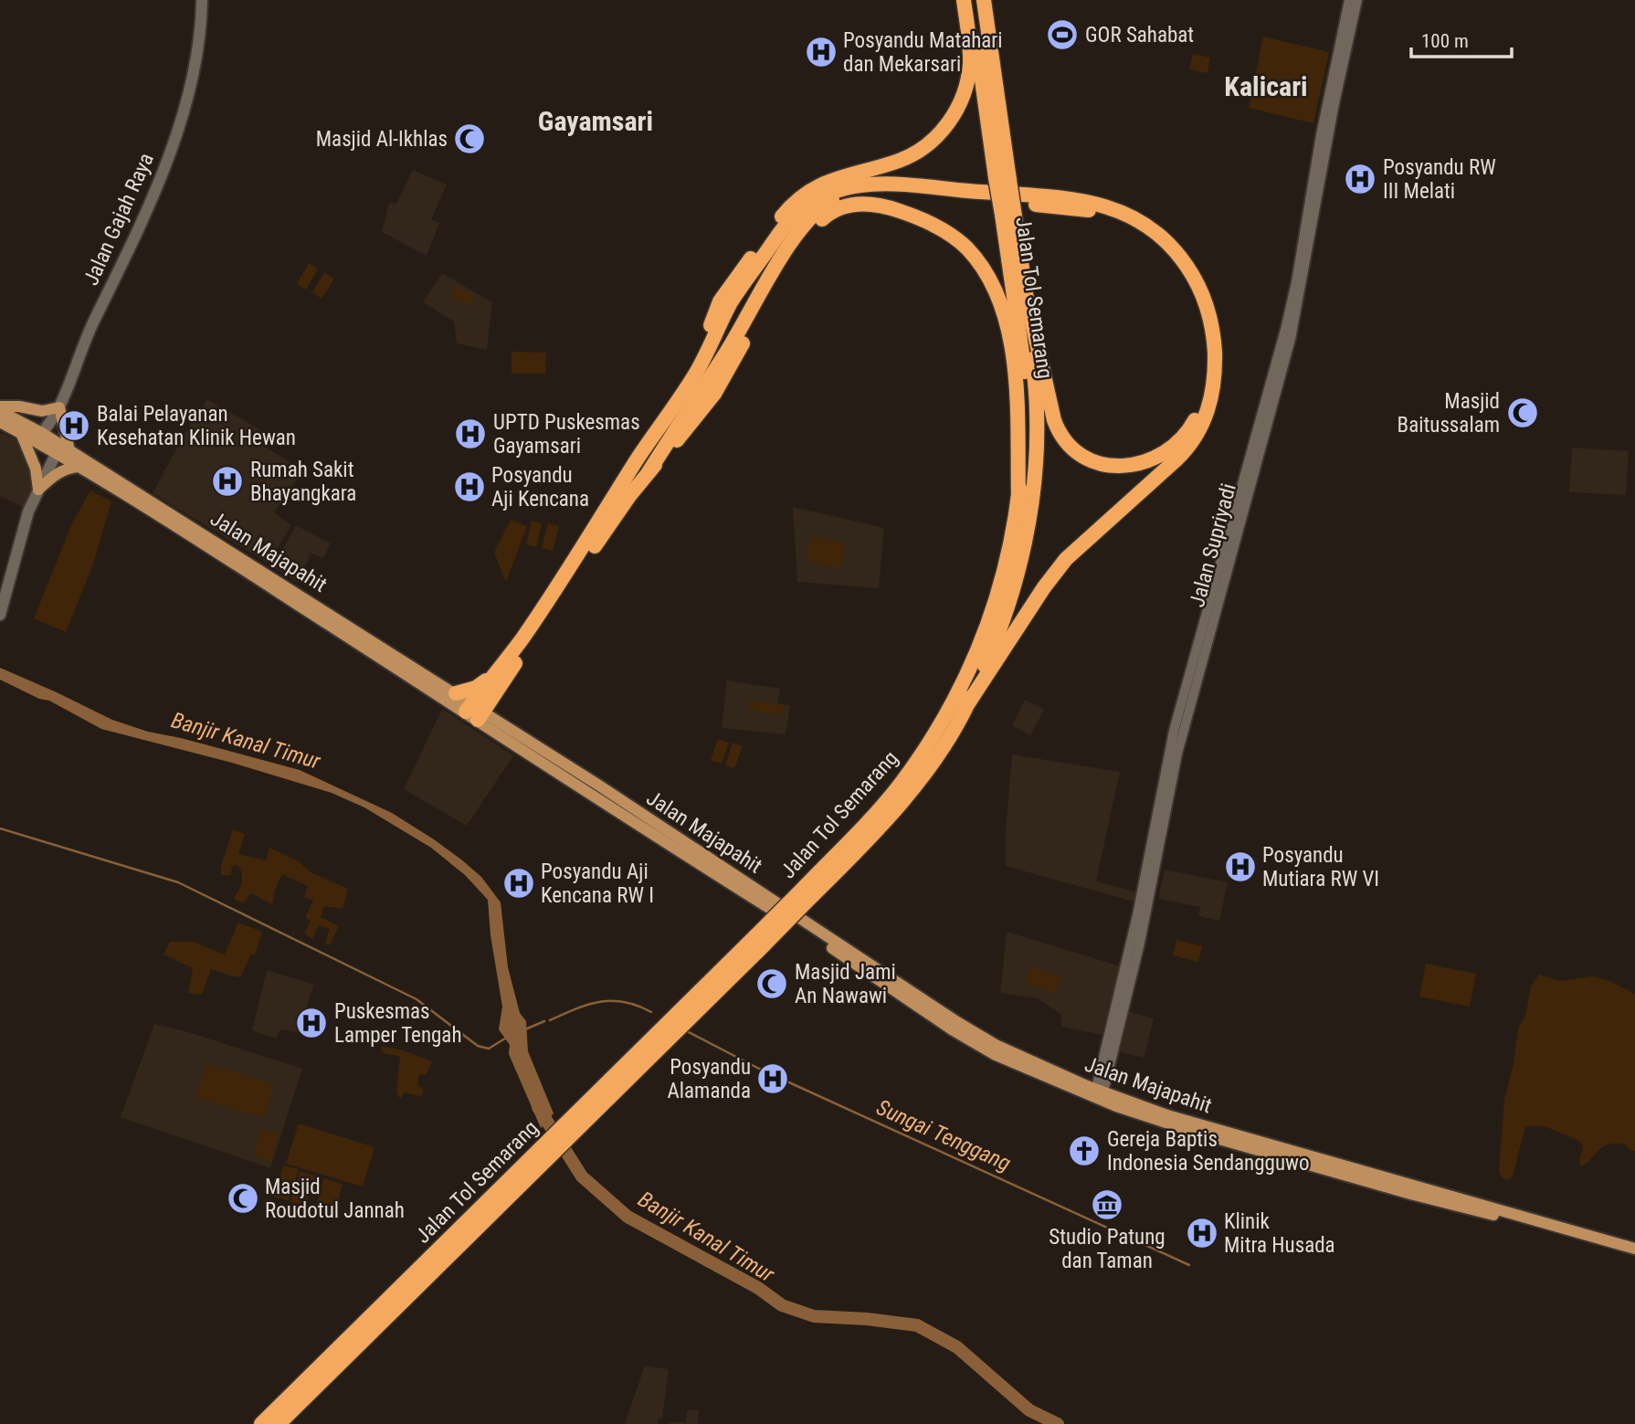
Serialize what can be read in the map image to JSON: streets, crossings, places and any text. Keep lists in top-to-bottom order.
{
  "streets": {
    "highway": ["Jalan Tol Semarang"],
    "main road": ["Jalan Gajah Raya", "Jalan Majapahit"],
    "street": ["Jalan Supriyadi"]
  },
  "crossings": [
    ["Jalan Gajah Raya", "Jalan Majapahit"],
    ["Jalan Supriyadi", "Jalan Majapahit"]
  ],
  "districts": ["Kalicari", "Gayamsari"],
  "water": ["Banjir Kanal Timur", "Sungai Tenggang"],
  "places": {
    "sports": ["GOR Sahabat"],
    "hospital": [
      "Posyandu Matahari dan Mekarsari",
      "Posyandu RW III Melati",
      "Balai Pelayanan Kesehatan Klinik Hewan",
      "UPTD Puskesmas Gayamsari",
      "Rumah Sakit Bhayangkara",
      "Posyandu Aji Kencana",
      "Posyandu Mutiara RW VI",
      "Posyandu Aji Kencana RW I",
      "Puskesmas Lamper Tengah",
      "Posyandu Alamanda",
      "Klinik Mitra Husada"
    ],
    "mosque": [
      "Masjid Al-Ikhlas",
      "Masjid Baitussalam",
      "Masjid Jami An Nawawi",
      "Masjid Roudotul Jannah"
    ],
    "church": ["Gereja Baptis Indonesia Sendangguwo"],
    "museum": ["Studio Patung dan Taman"]
  },
  "scale_bar": "100 m"
}
